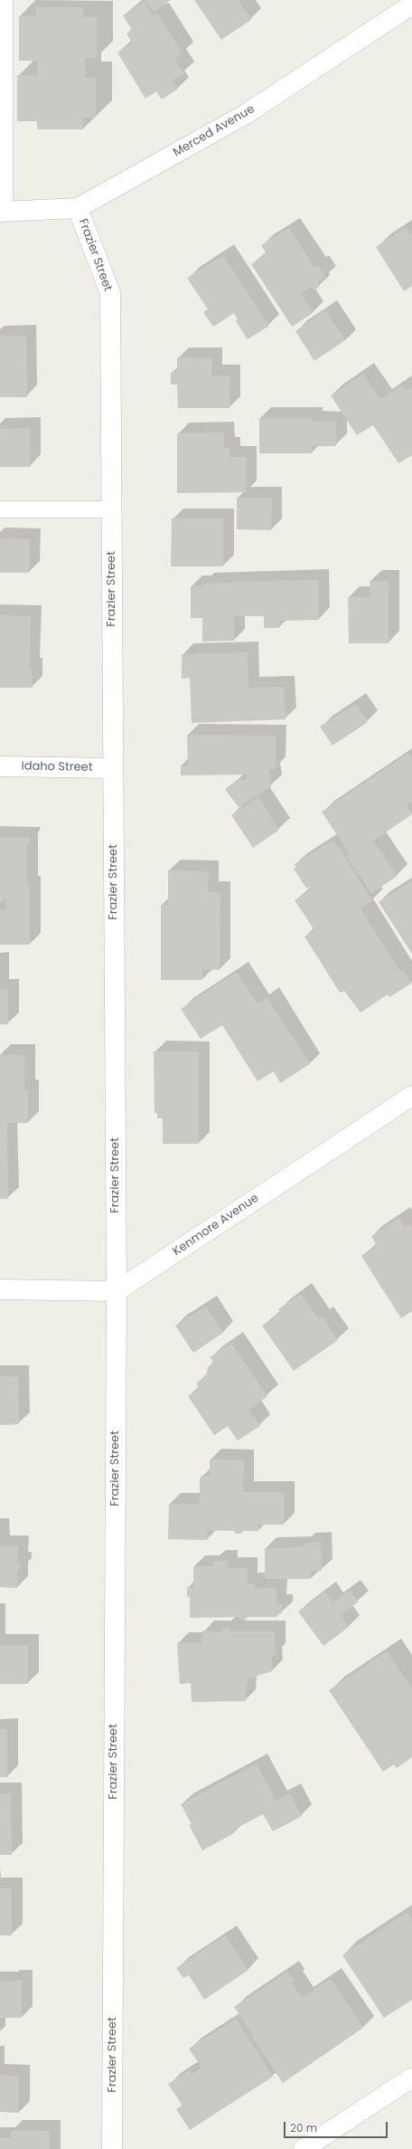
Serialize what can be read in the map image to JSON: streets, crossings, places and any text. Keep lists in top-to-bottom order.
{
  "streets": {
    "street": [
      "Merced Avenue",
      "Frazier Street",
      "Idaho Street",
      "Kenmore Avenue"
    ]
  },
  "crossings": [
    ["Merced Avenue", "Frazier Street"],
    ["Frazier Street", "Idaho Street"],
    ["Frazier Street", "Kenmore Avenue"]
  ],
  "scale_bar": "20 m"
}
